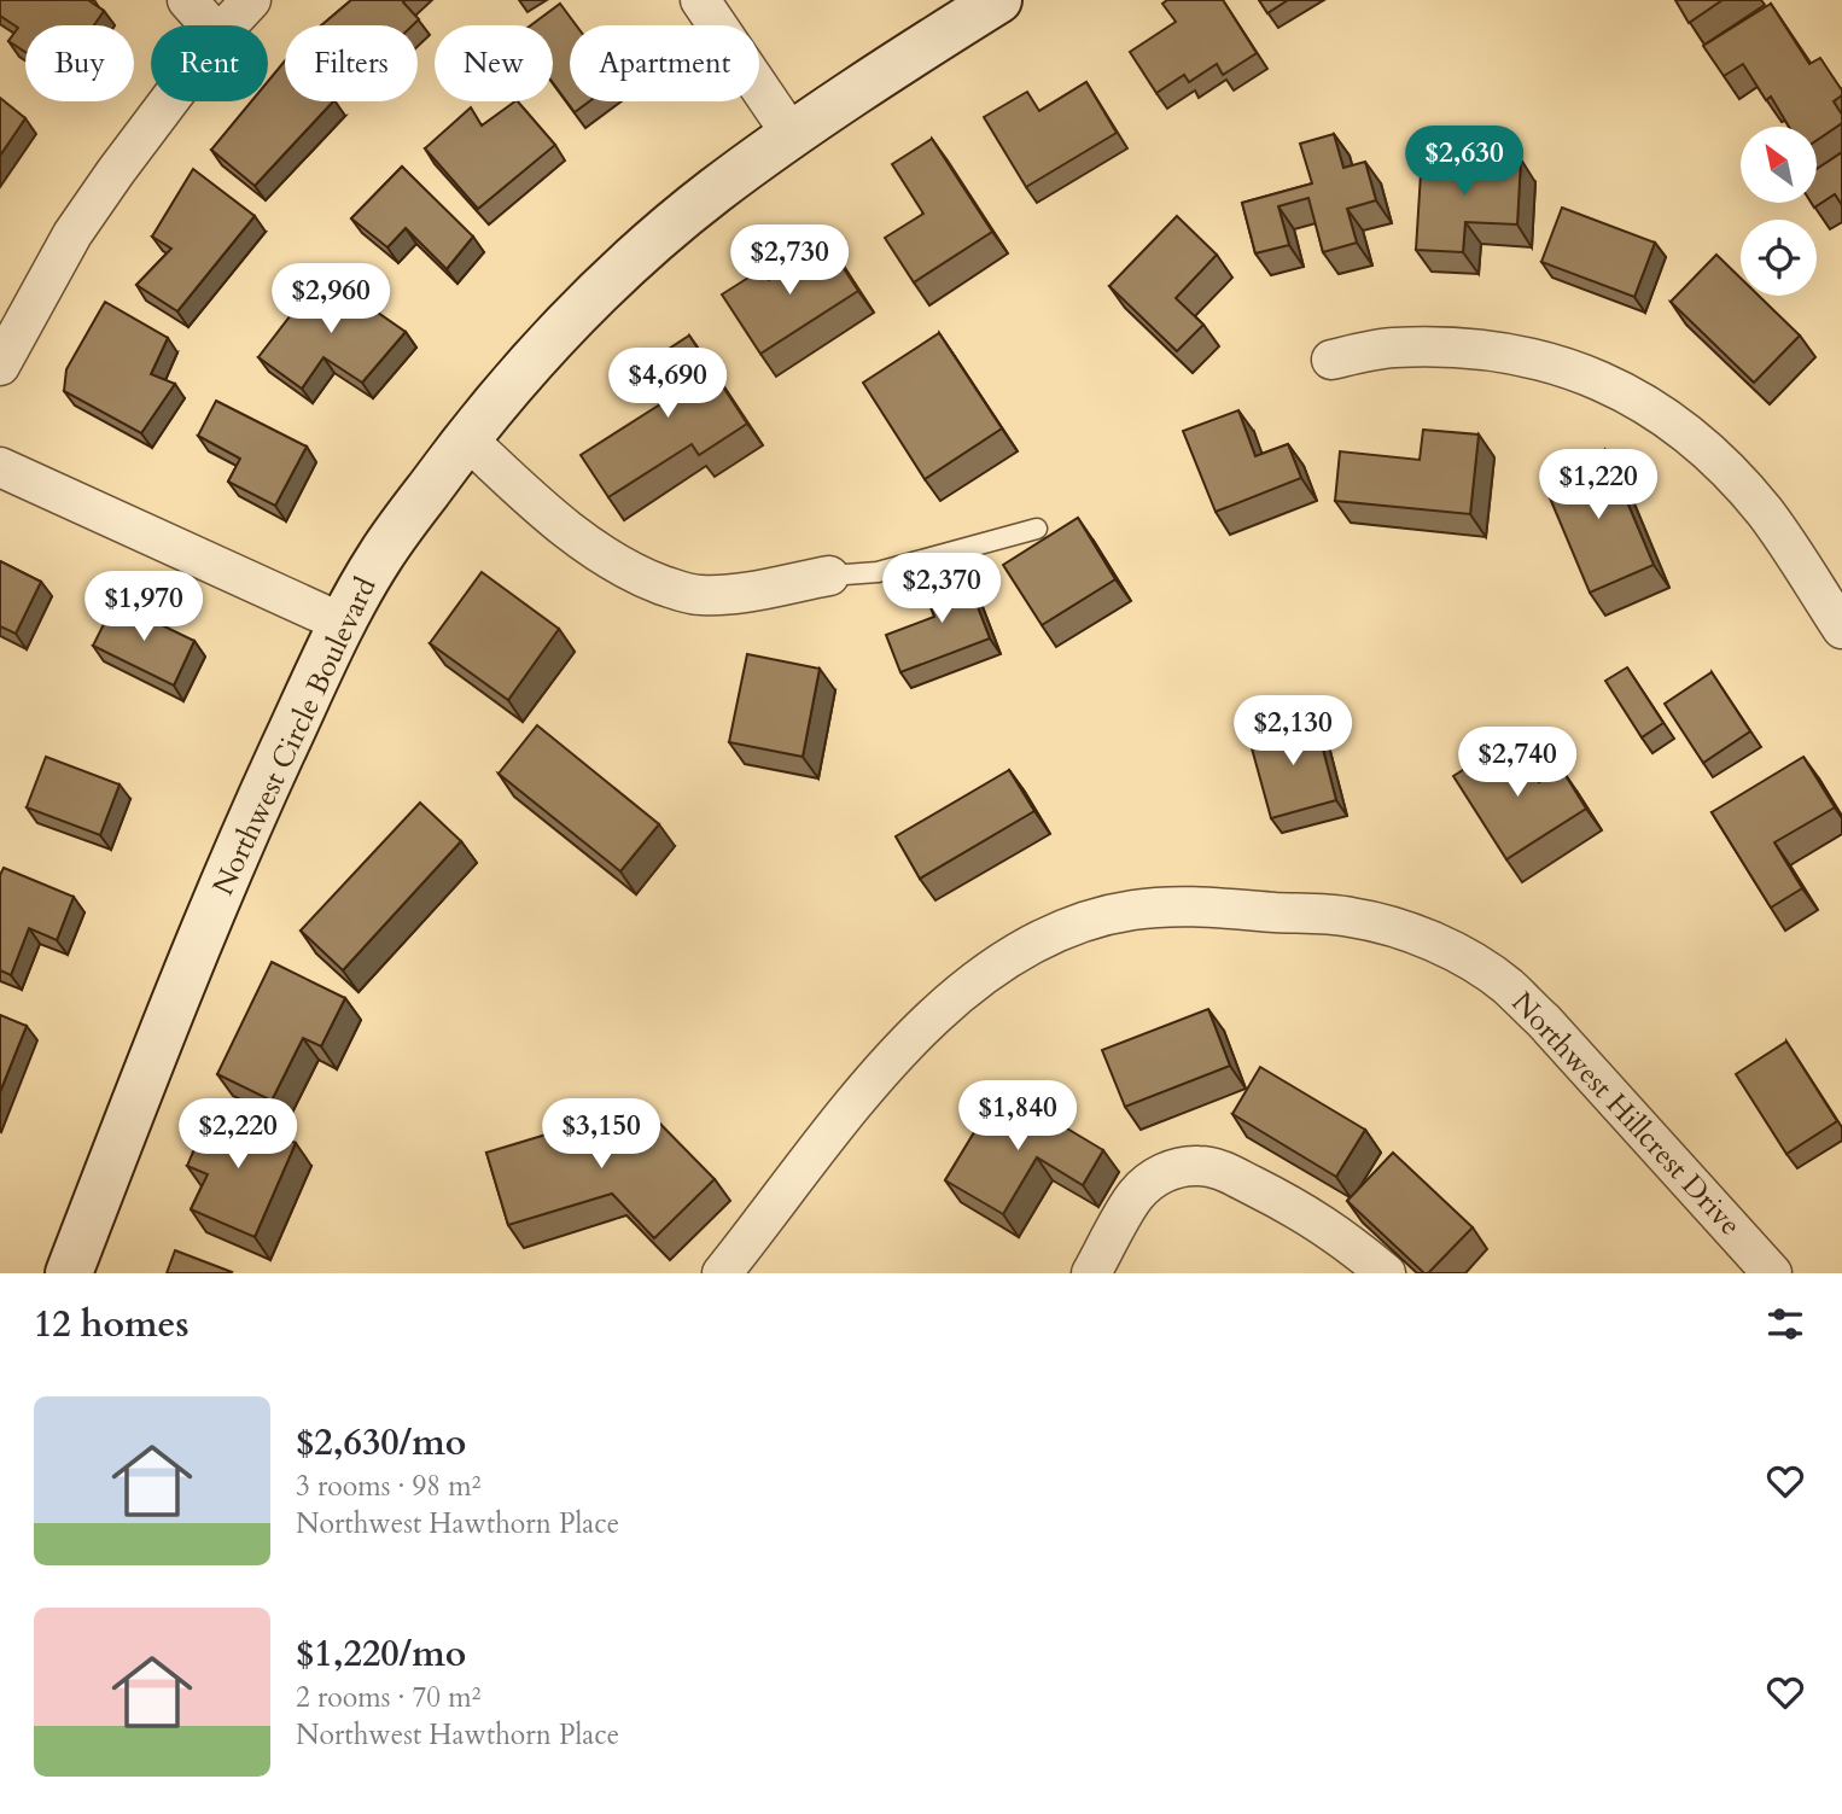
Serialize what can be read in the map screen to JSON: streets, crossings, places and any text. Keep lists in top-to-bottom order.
{
  "streets": {
    "main road": ["Northwest Circle Boulevard"],
    "street": ["Northwest Hillcrest Drive"]
  },
  "north": "top left",
  "page": {
    "chip": [
      "Buy",
      "Rent",
      "Filters",
      "New",
      "Apartment"
    ],
    "price": [
      "$2,630",
      "$2,730",
      "$2,960",
      "$4,690",
      "$1,220",
      "$2,370",
      "$1,970",
      "$2,130",
      "$2,740",
      "$1,840",
      "$2,220",
      "$3,150"
    ],
    "heading": "12 homes",
    "list": [
      {
        "name": "$2,630/mo",
        "note": "3 rooms · 98 m² · Northwest Hawthorn Place"
      },
      {
        "name": "$1,220/mo",
        "note": "2 rooms · 70 m² · Northwest Hawthorn Place"
      }
    ]
  }
}
